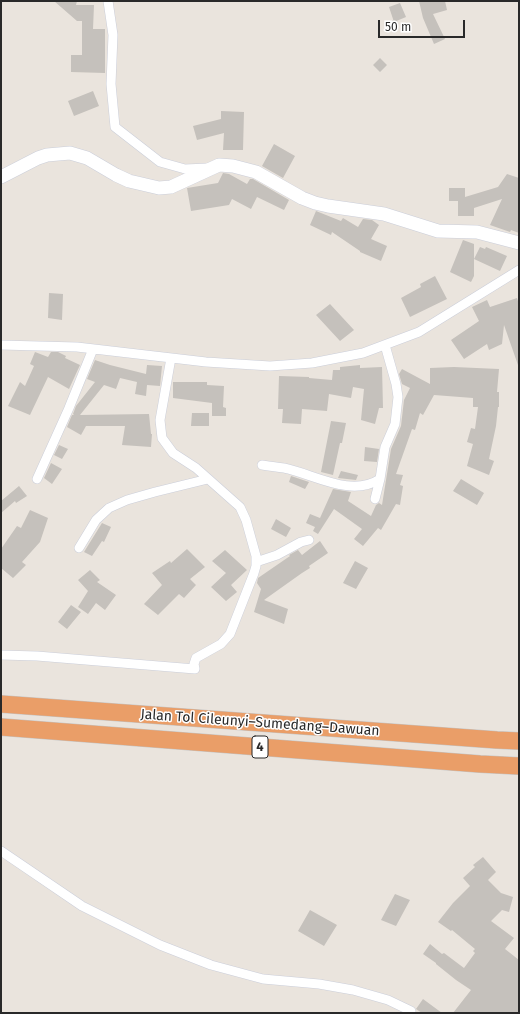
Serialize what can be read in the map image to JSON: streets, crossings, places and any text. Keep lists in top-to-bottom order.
{
  "streets": {
    "highway": ["Jalan Tol Cileunyi–Sumedang–Dawuan", "4"]
  },
  "scale_bar": "50 m"
}
